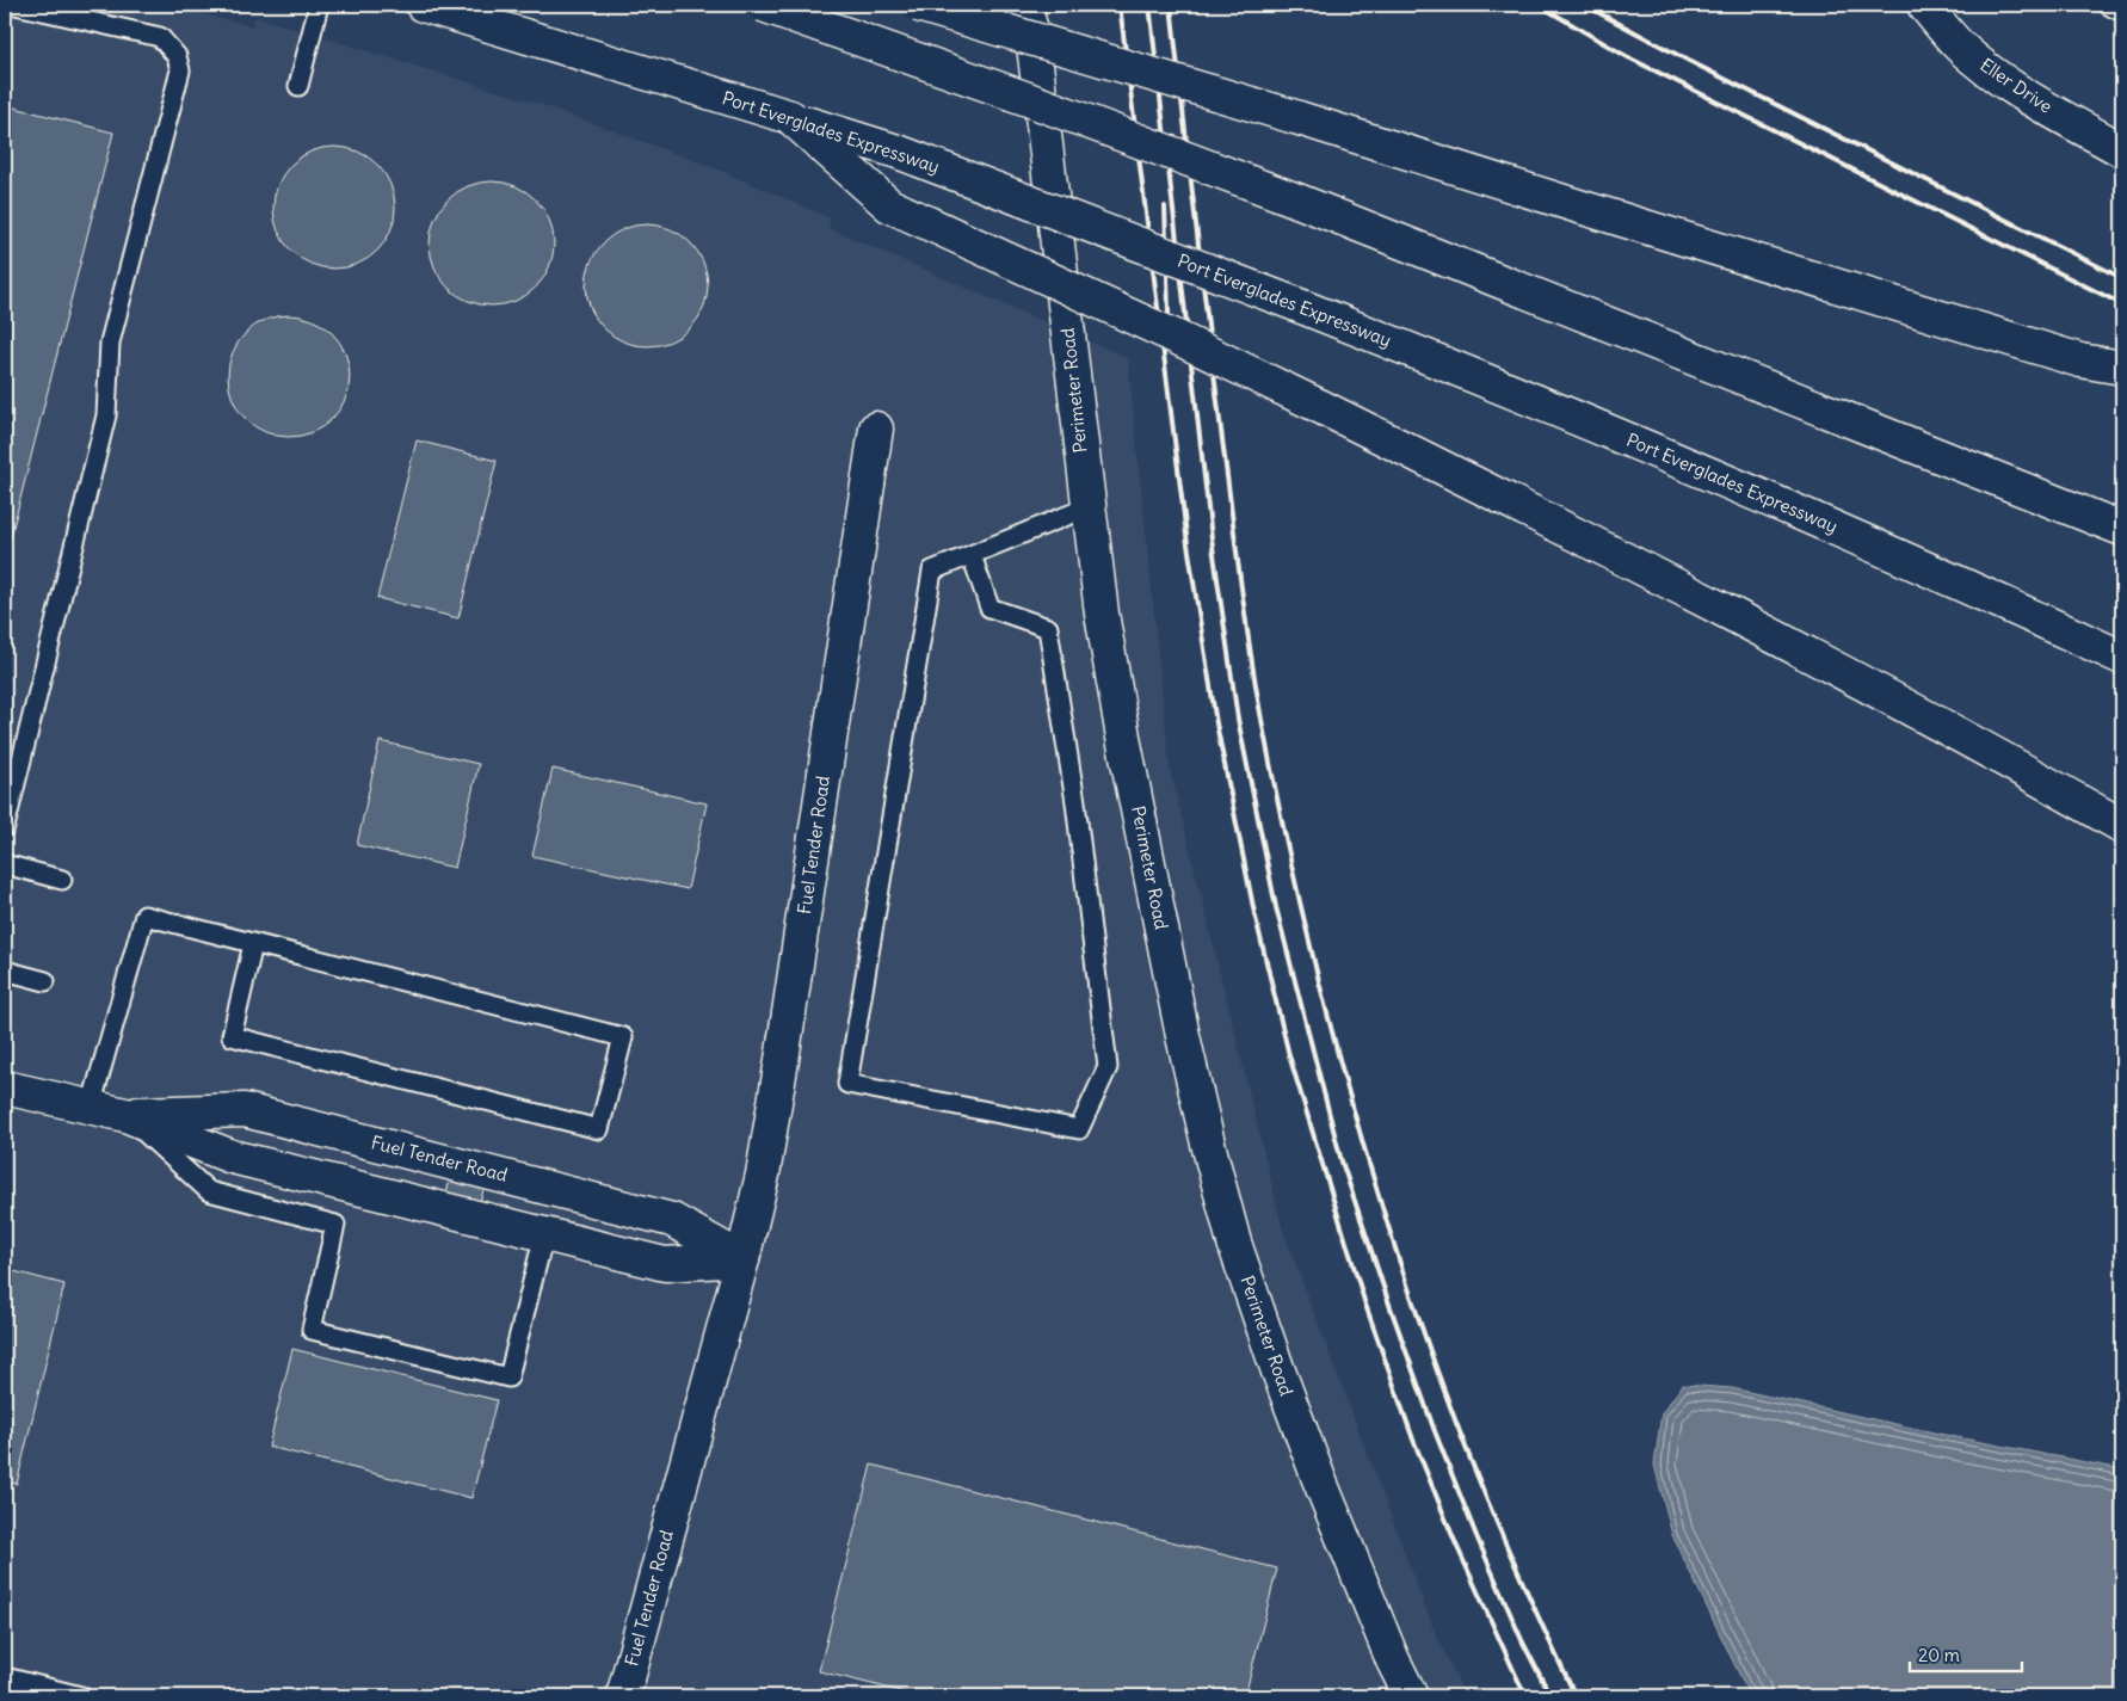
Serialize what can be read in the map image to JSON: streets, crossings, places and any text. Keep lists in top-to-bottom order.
{
  "streets": {
    "main road": [
      "Eller Drive",
      "Port Everglades Expressway",
      "Perimeter Road",
      "Fuel Tender Road"
    ]
  },
  "scale_bar": "20 m"
}
